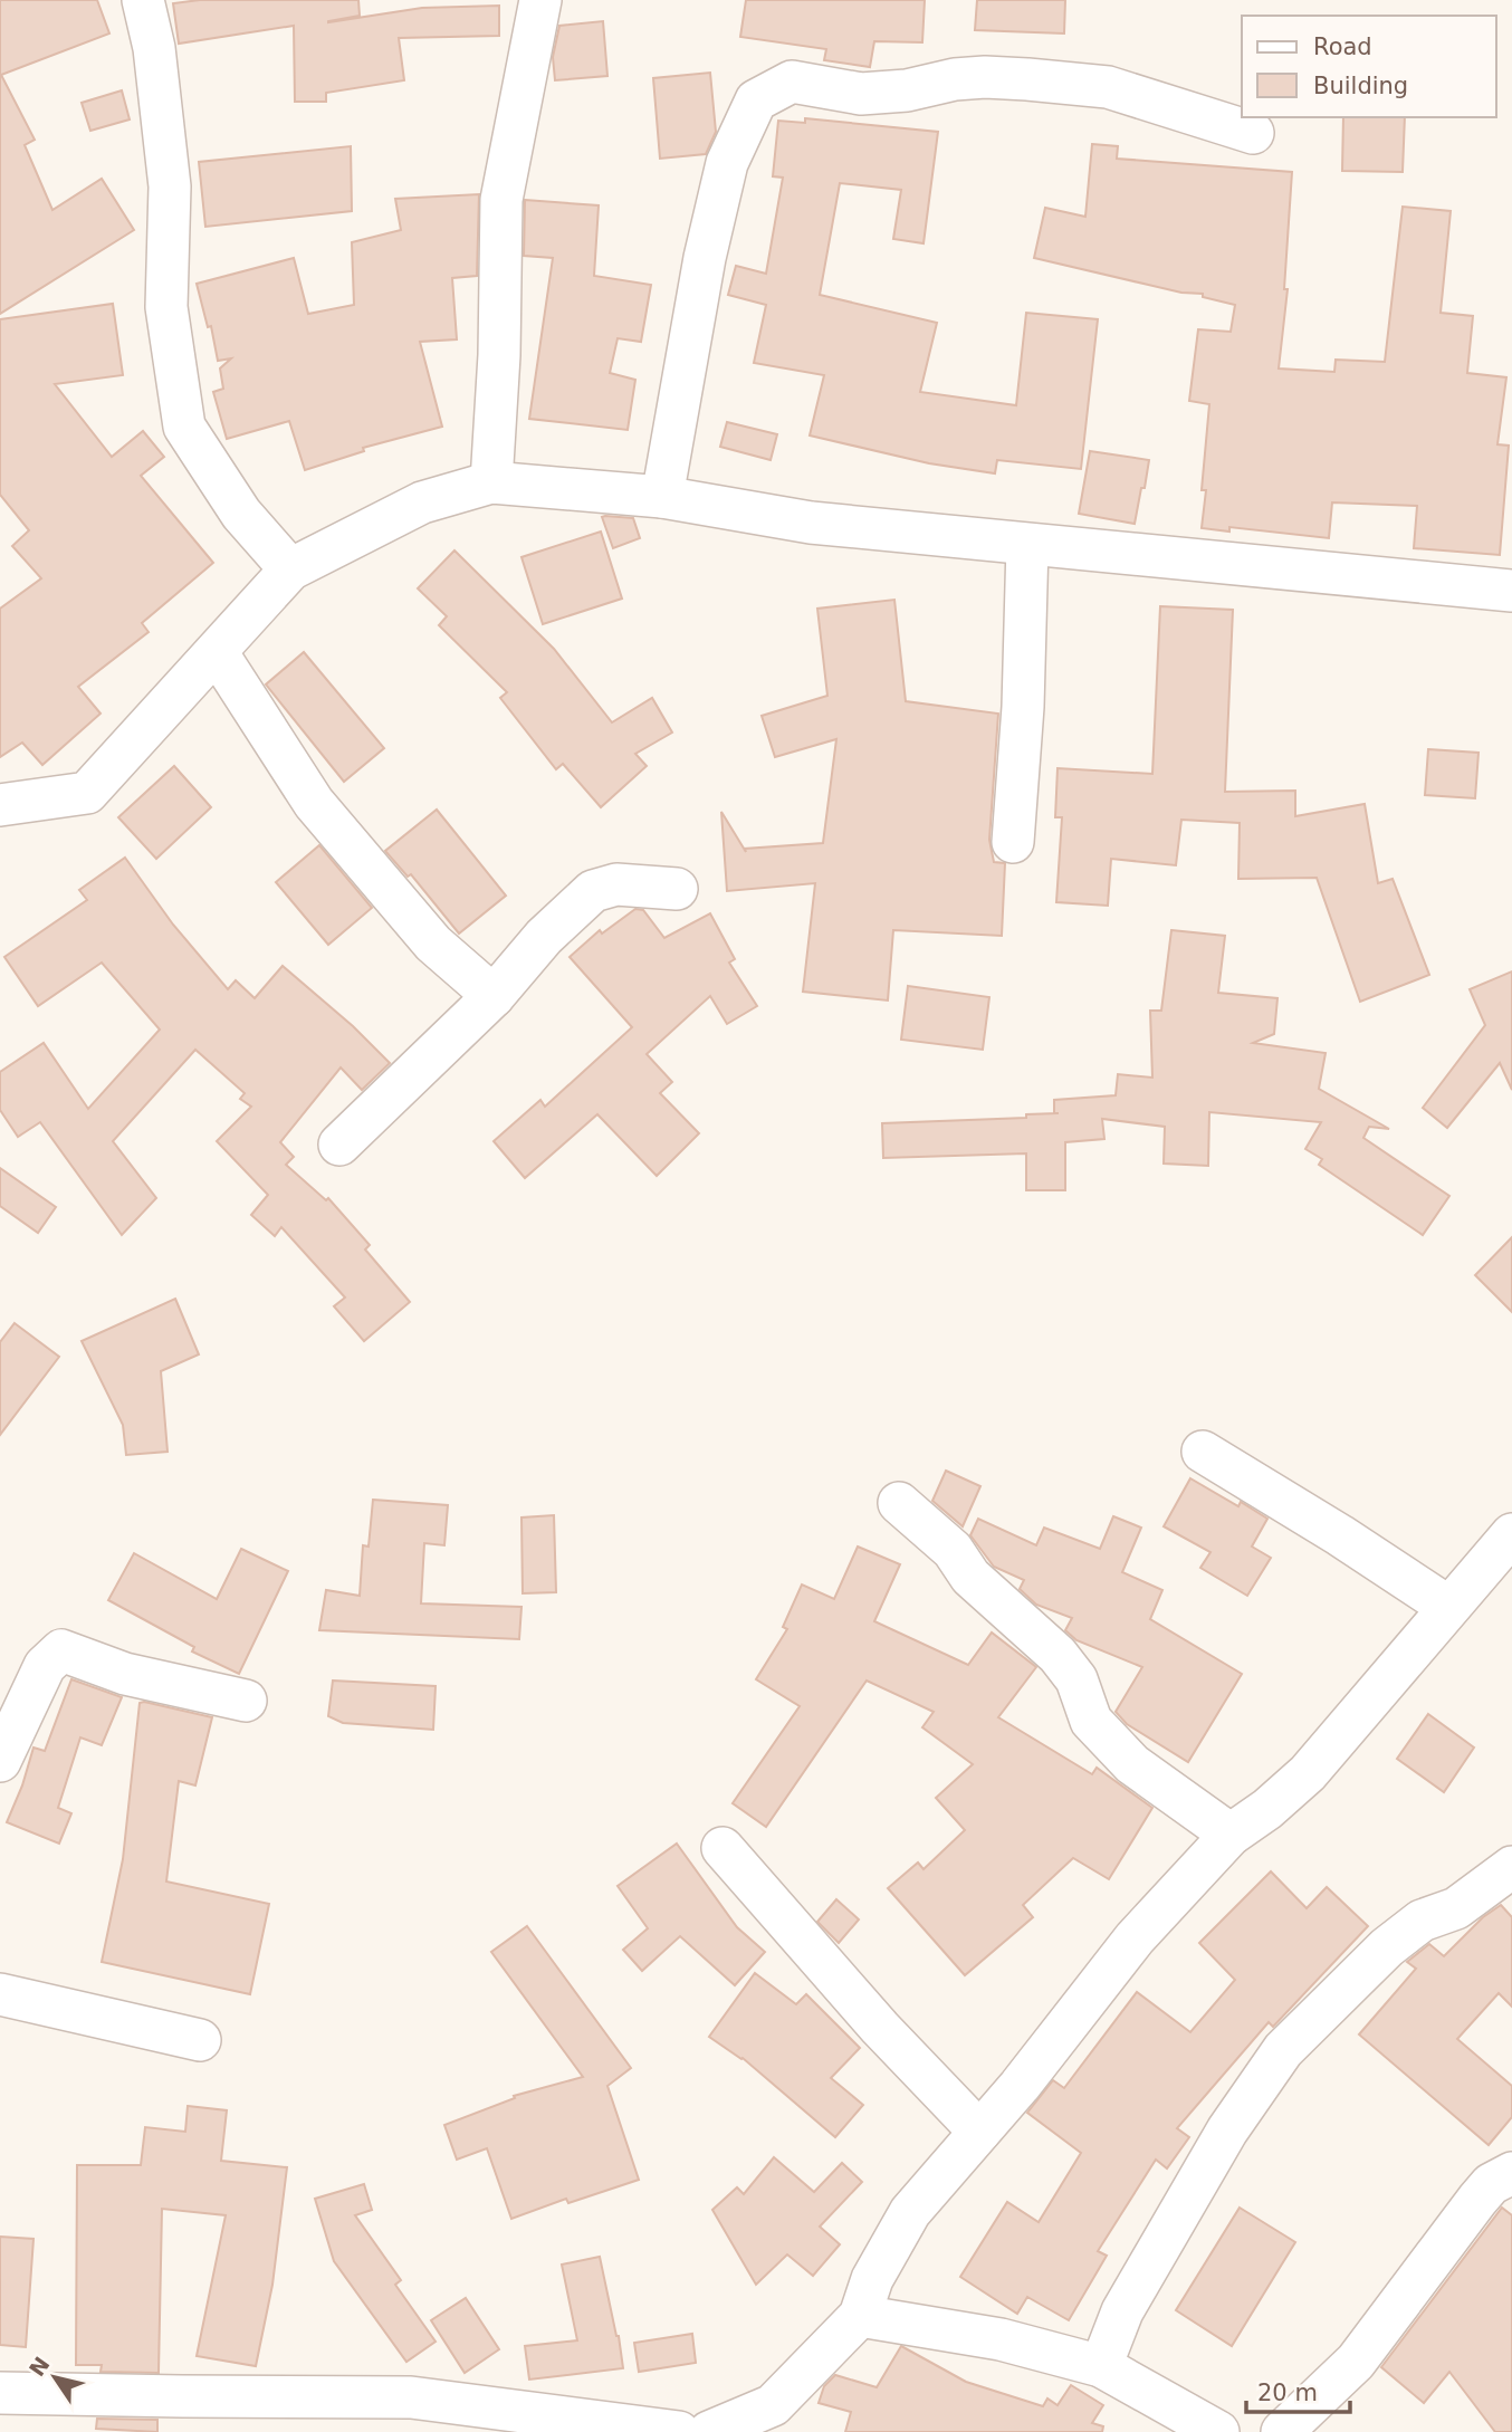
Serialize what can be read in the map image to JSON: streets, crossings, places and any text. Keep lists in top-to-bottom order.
{
  "legend": ["Road", "Building"],
  "scale_bar": "20 m",
  "north": "top left"
}
